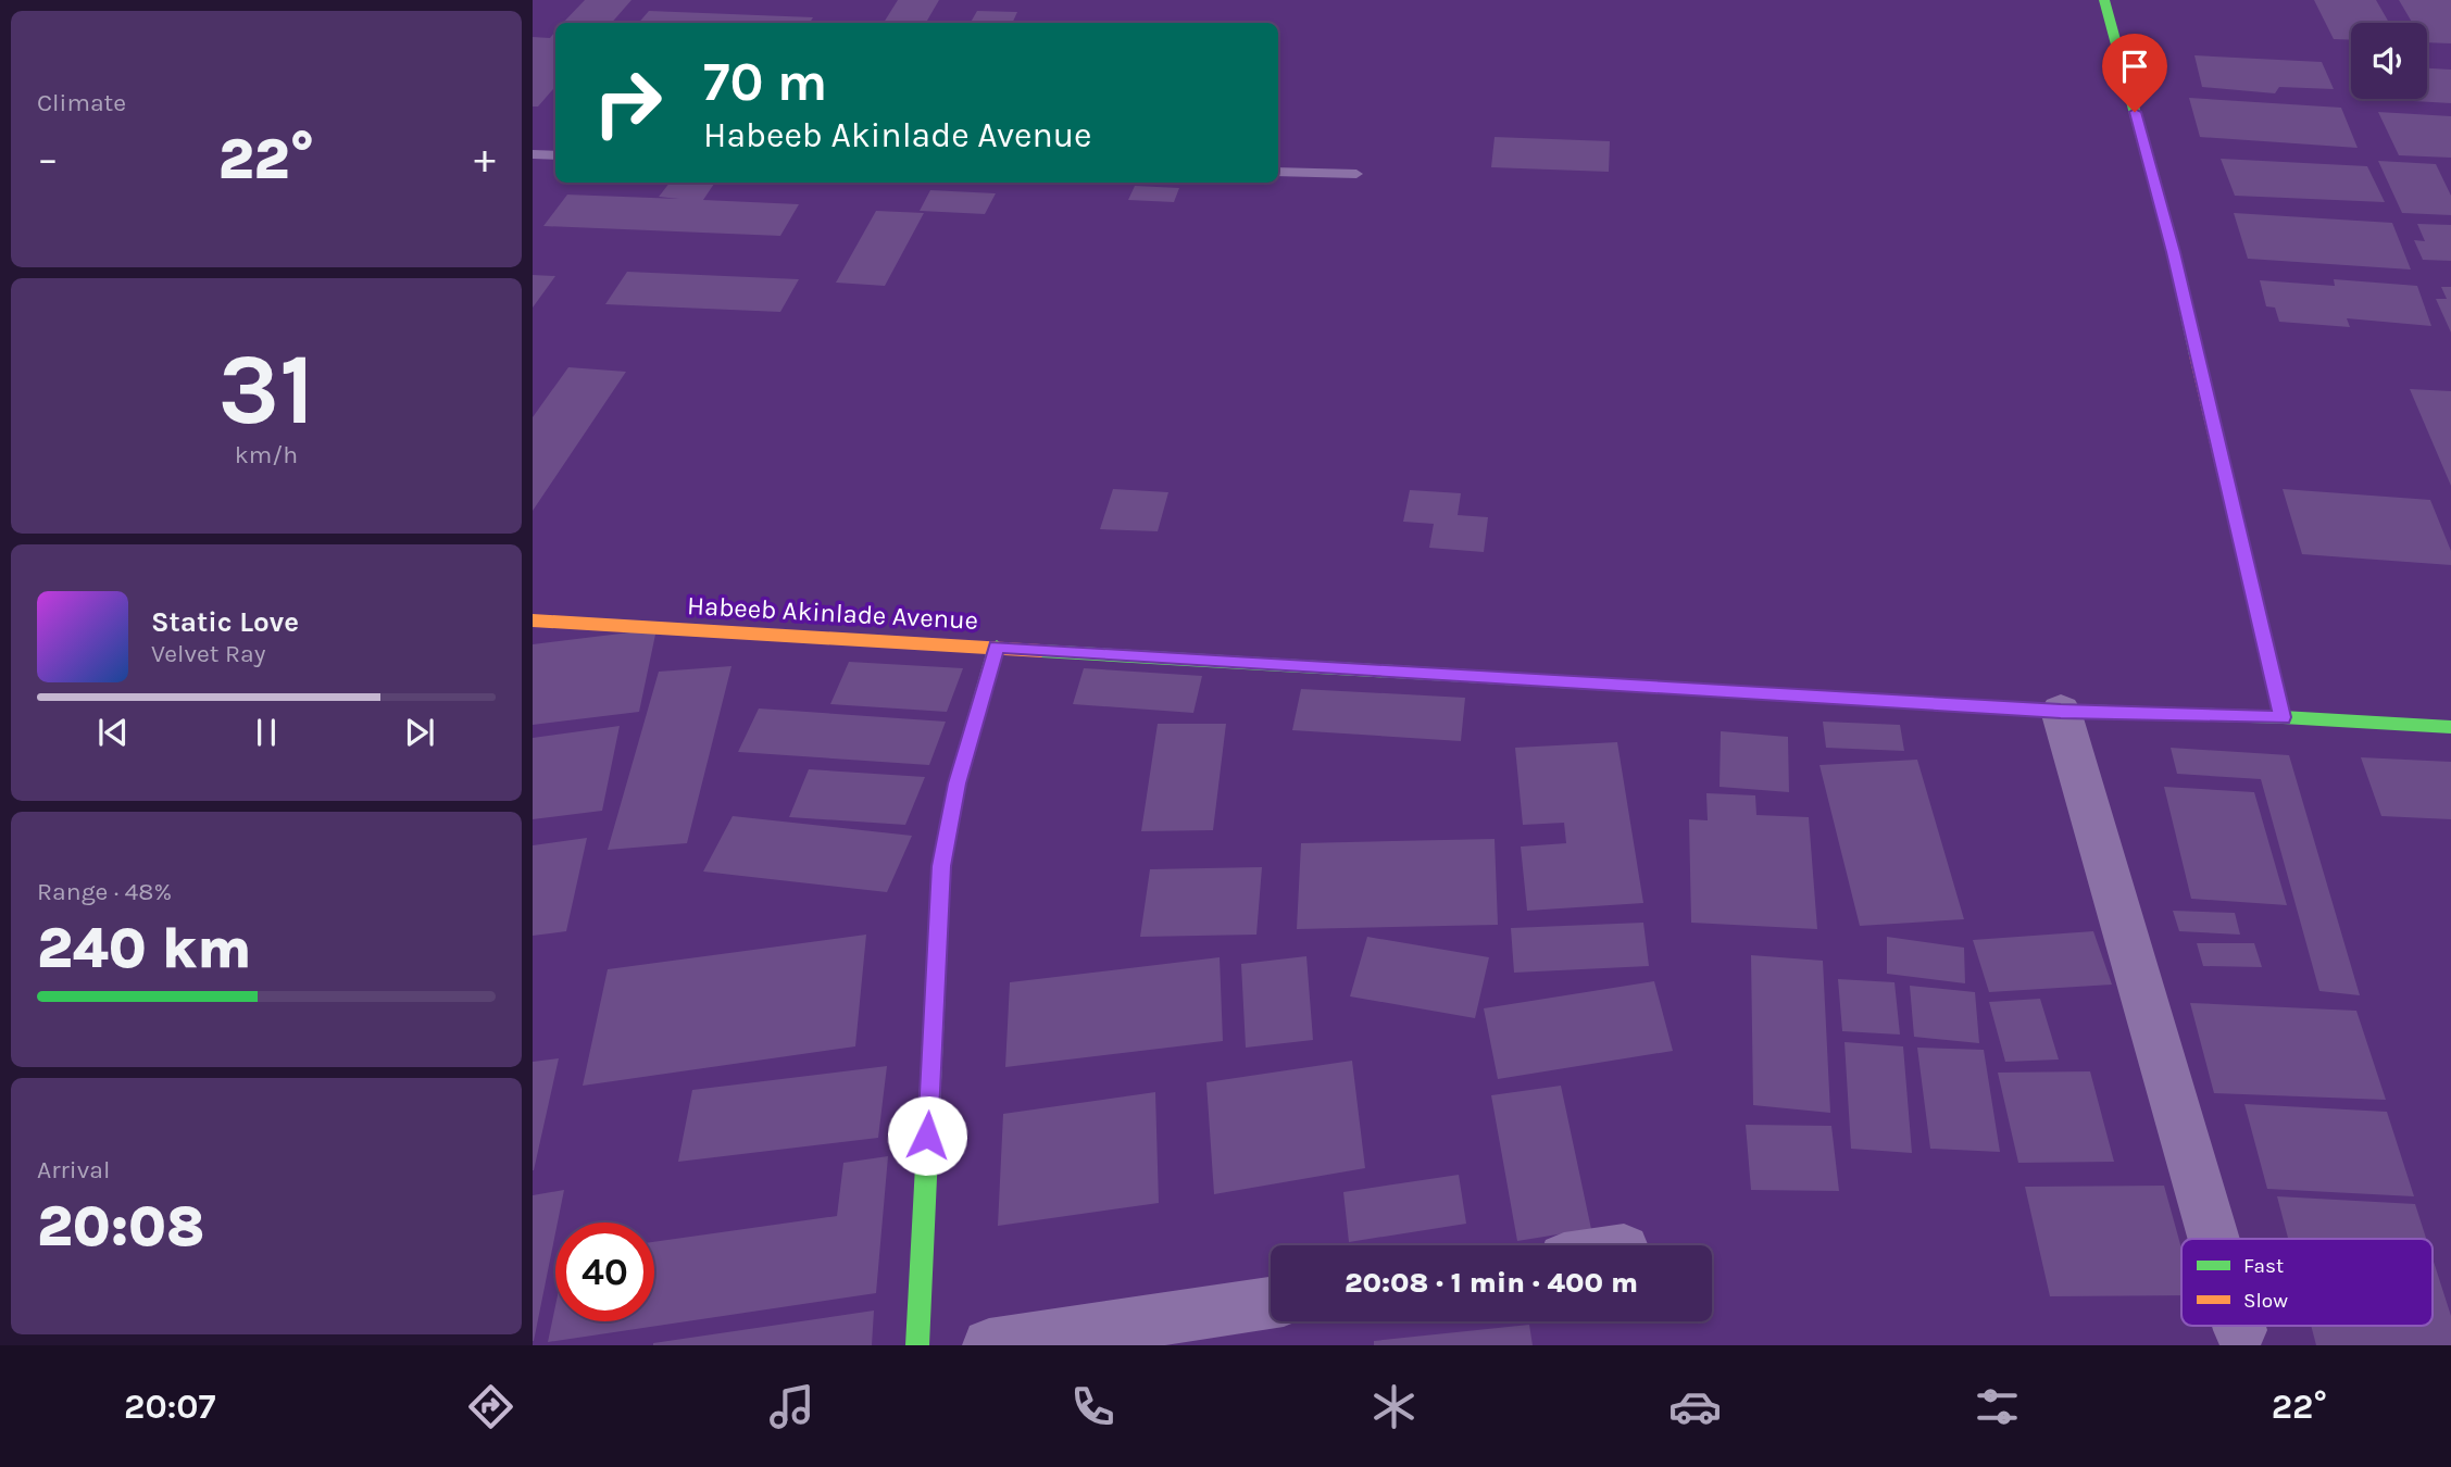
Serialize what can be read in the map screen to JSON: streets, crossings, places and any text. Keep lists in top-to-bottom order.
{
  "streets": {
    "street": ["Habeeb Akinlade Avenue"]
  },
  "legend": ["Fast", "Slow"],
  "page": {
    "tile": [
      "Climate",
      ["31", "km/h"],
      ["Range · 48%", "240 km"],
      ["Arrival", "20:08"]
    ],
    "turn": ["70 m", "Habeeb Akinlade Avenue"],
    "heat": ["−", "22°", "+"],
    "song": ["Static Love", "Velvet Ray"],
    "limit": "40",
    "trip": "20:08 · 1 min · 400 m",
    "tabs": ["20:07", "22°"]
  }
}
